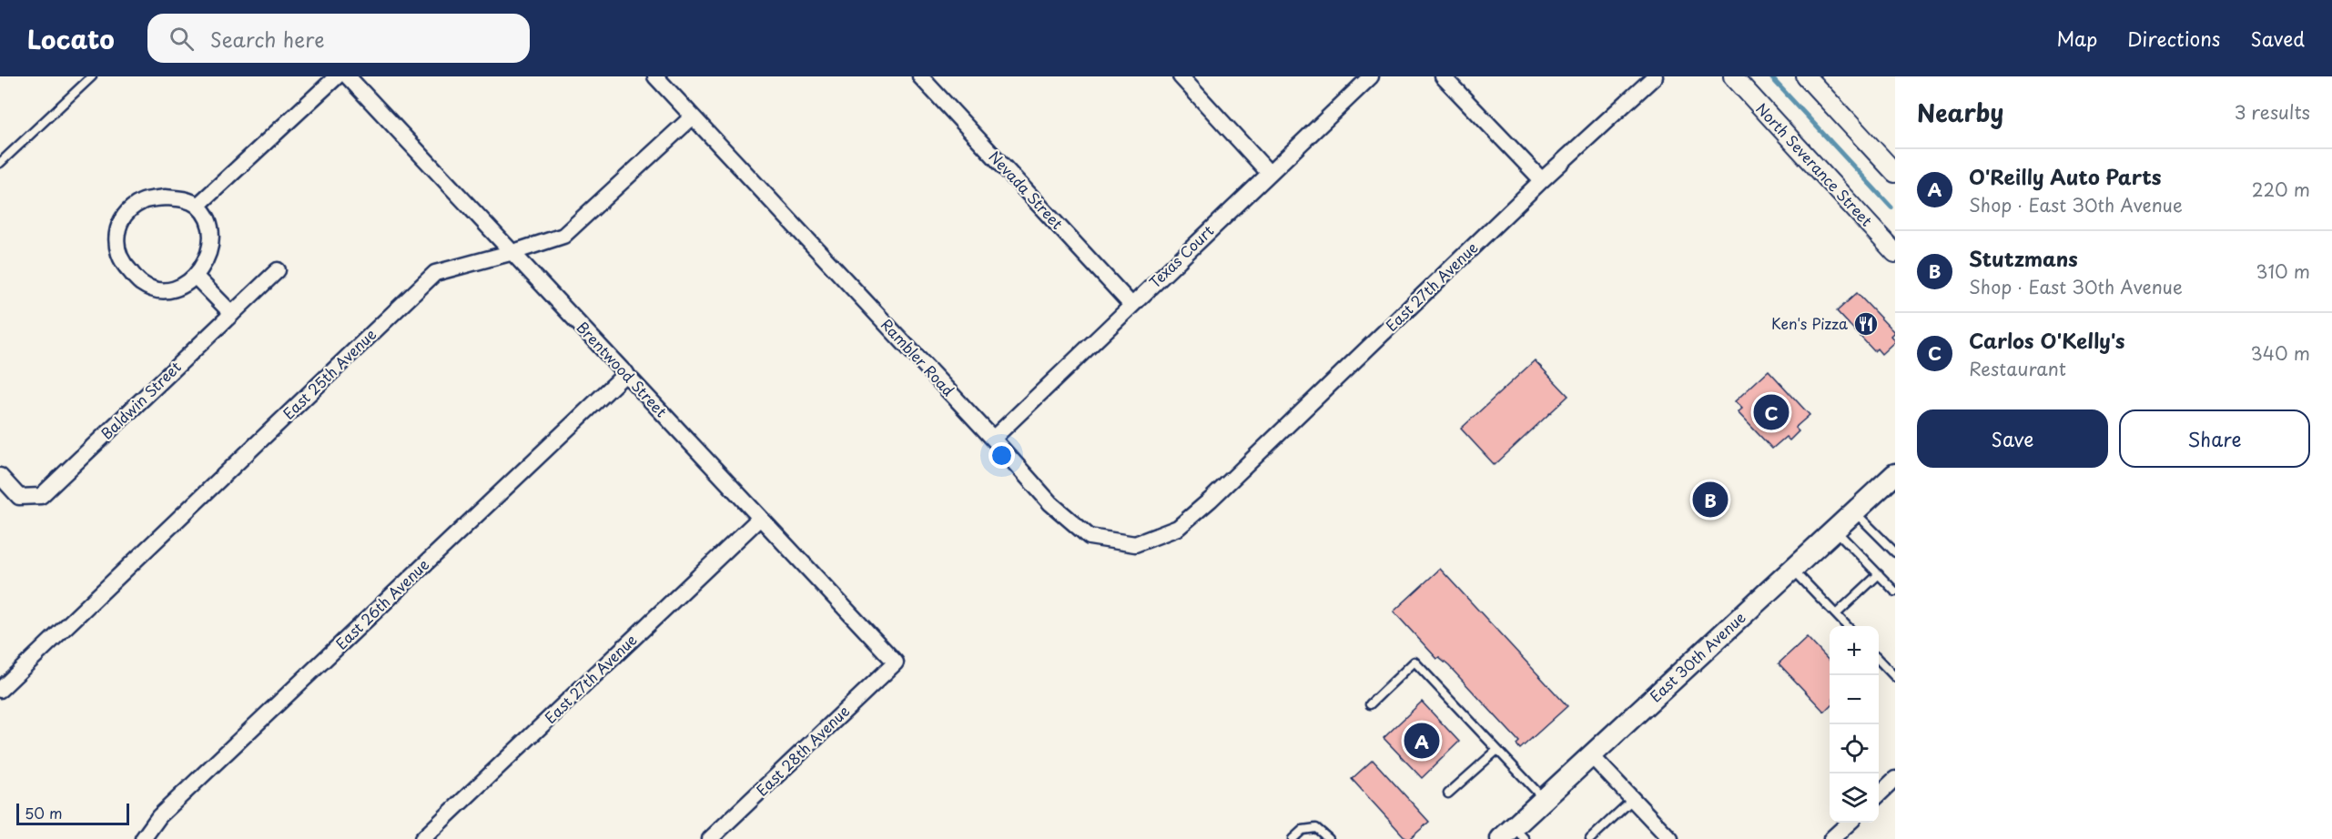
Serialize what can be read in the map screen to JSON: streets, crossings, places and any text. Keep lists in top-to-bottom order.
{
  "streets": {
    "main road": ["East 30th Avenue"],
    "street": [
      "North Severance Street",
      "Nevada Street",
      "Texas Court",
      "East 27th Avenue",
      "Rambler Road",
      "Brentwood Street",
      "East 25th Avenue",
      "Baldwin Street",
      "East 26th Avenue",
      "East 28th Avenue"
    ]
  },
  "crossings": [
    ["Nevada Street", "Texas Court"],
    ["Texas Court", "Rambler Road"],
    ["East 27th Avenue", "Rambler Road"],
    ["East 27th Avenue", "Brentwood Street"],
    ["Rambler Road", "East 25th Avenue"],
    ["Brentwood Street", "East 25th Avenue"],
    ["Brentwood Street", "East 26th Avenue"],
    ["Brentwood Street", "East 28th Avenue"]
  ],
  "places": {
    "restaurant": ["Ken's Pizza"]
  },
  "scale_bar": "50 m",
  "page": {
    "header": "Locato",
    "search": "Search here",
    "nav": ["Map", "Directions", "Saved"],
    "heading": ["Nearby", "3 results"],
    "list": [
      {
        "mark": "A",
        "name": "O'Reilly Auto Parts",
        "note": "Shop · East 30th Avenue",
        "value": "220 m"
      },
      {
        "mark": "B",
        "name": "Stutzmans",
        "note": "Shop · East 30th Avenue",
        "value": "310 m"
      },
      {
        "mark": "C",
        "name": "Carlos O'Kelly's",
        "note": "Restaurant",
        "value": "340 m"
      }
    ],
    "pins": ["C", "B", "A"],
    "buttons": ["Save", "Share"],
    "map_buttons": ["+", "−"],
    "scale": "50 m"
  }
}
